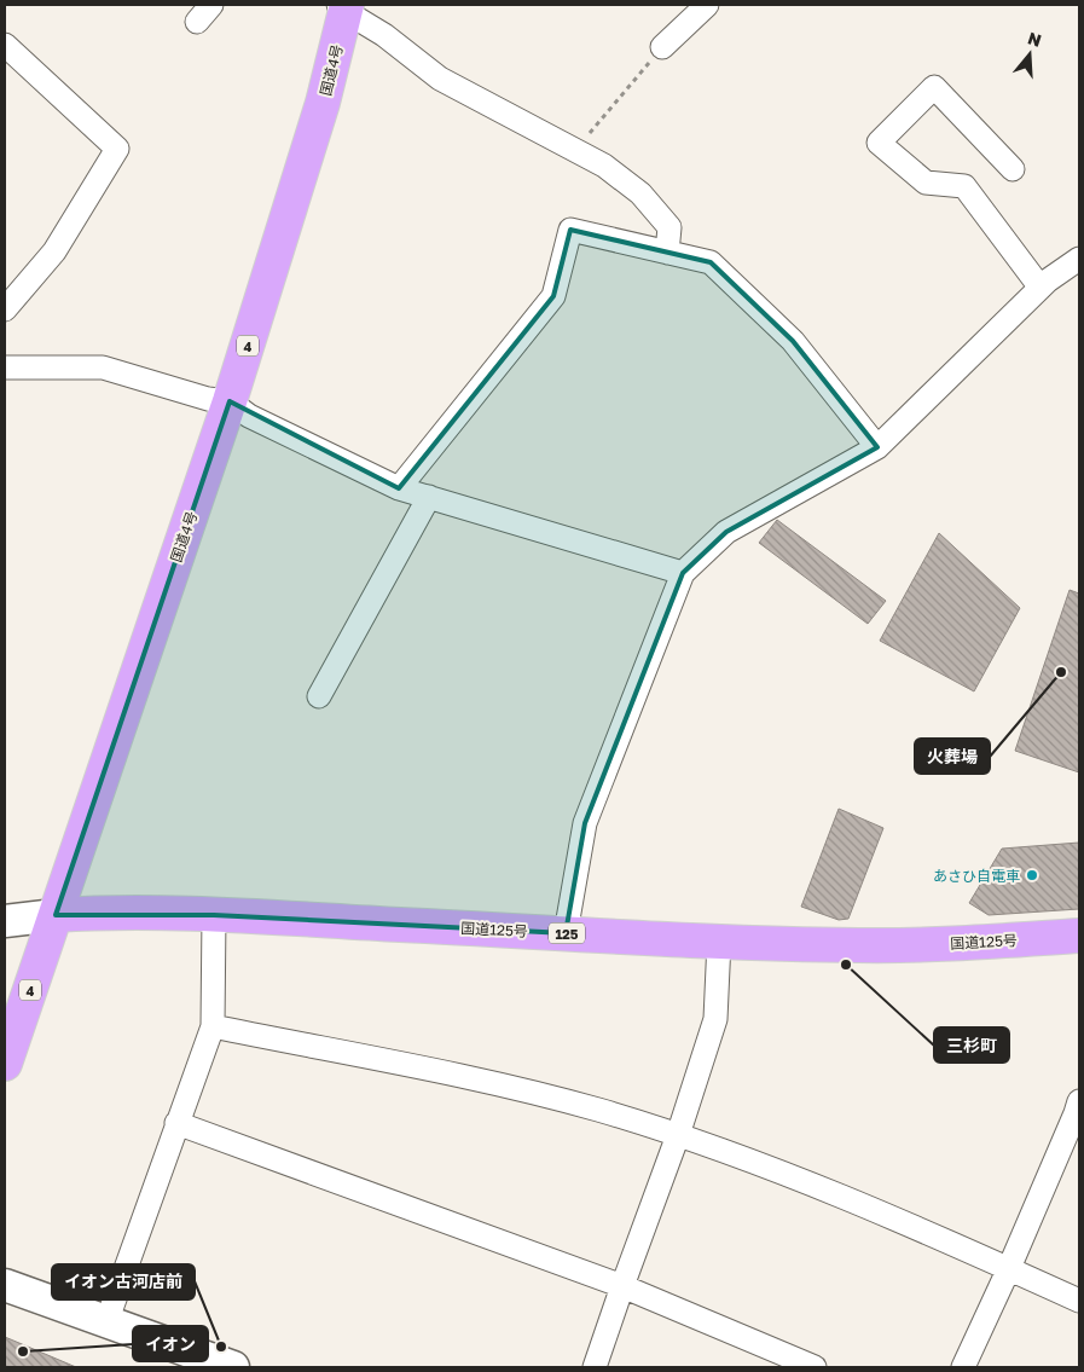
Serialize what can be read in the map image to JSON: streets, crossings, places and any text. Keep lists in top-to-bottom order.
{
  "streets": {
    "highway": [
      "国道4号",
      "4",
      "国道125号",
      "125"
    ]
  },
  "crossings": [
    ["国道4号", "国道125号"]
  ],
  "places": [
    "火葬場",
    "あさひ自電車",
    "三杉町",
    "イオン古河店前",
    "イオン"
  ],
  "north": "top"
}
